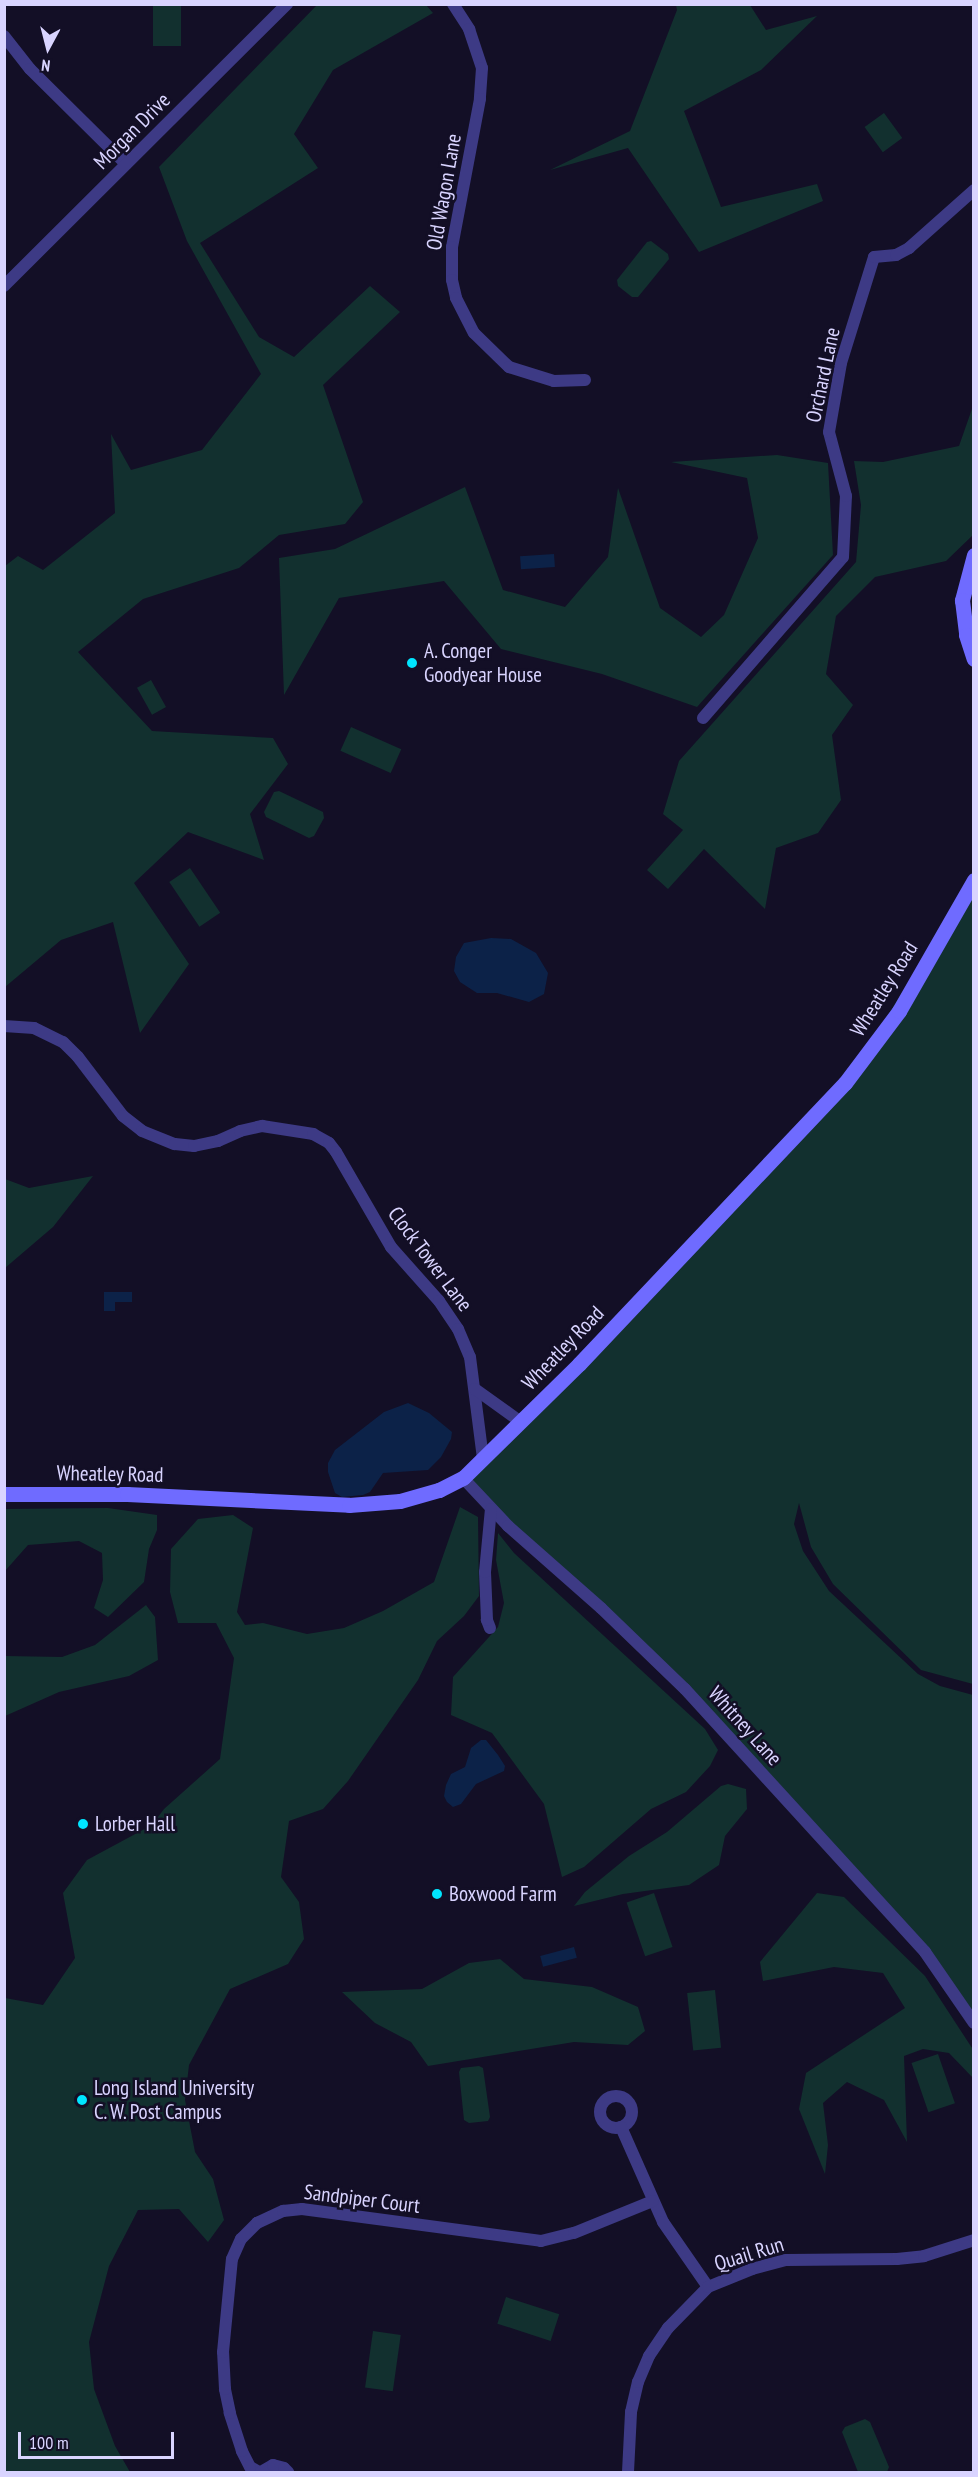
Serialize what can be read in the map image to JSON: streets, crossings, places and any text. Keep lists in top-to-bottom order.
{
  "streets": {
    "main road": ["Wheatley Road"],
    "street": [
      "Morgan Drive",
      "Old Wagon Lane",
      "Orchard Lane",
      "Clock Tower Lane",
      "Whitney Lane",
      "Sandpiper Court",
      "Quail Run"
    ]
  },
  "crossings": [
    ["Wheatley Road", "Clock Tower Lane"],
    ["Wheatley Road", "Whitney Lane"]
  ],
  "places": [
    "A. Conger Goodyear House",
    "Lorber Hall",
    "Boxwood Farm",
    "Long Island University C. W. Post Campus"
  ],
  "scale_bar": "100 m",
  "north": "bottom"
}
